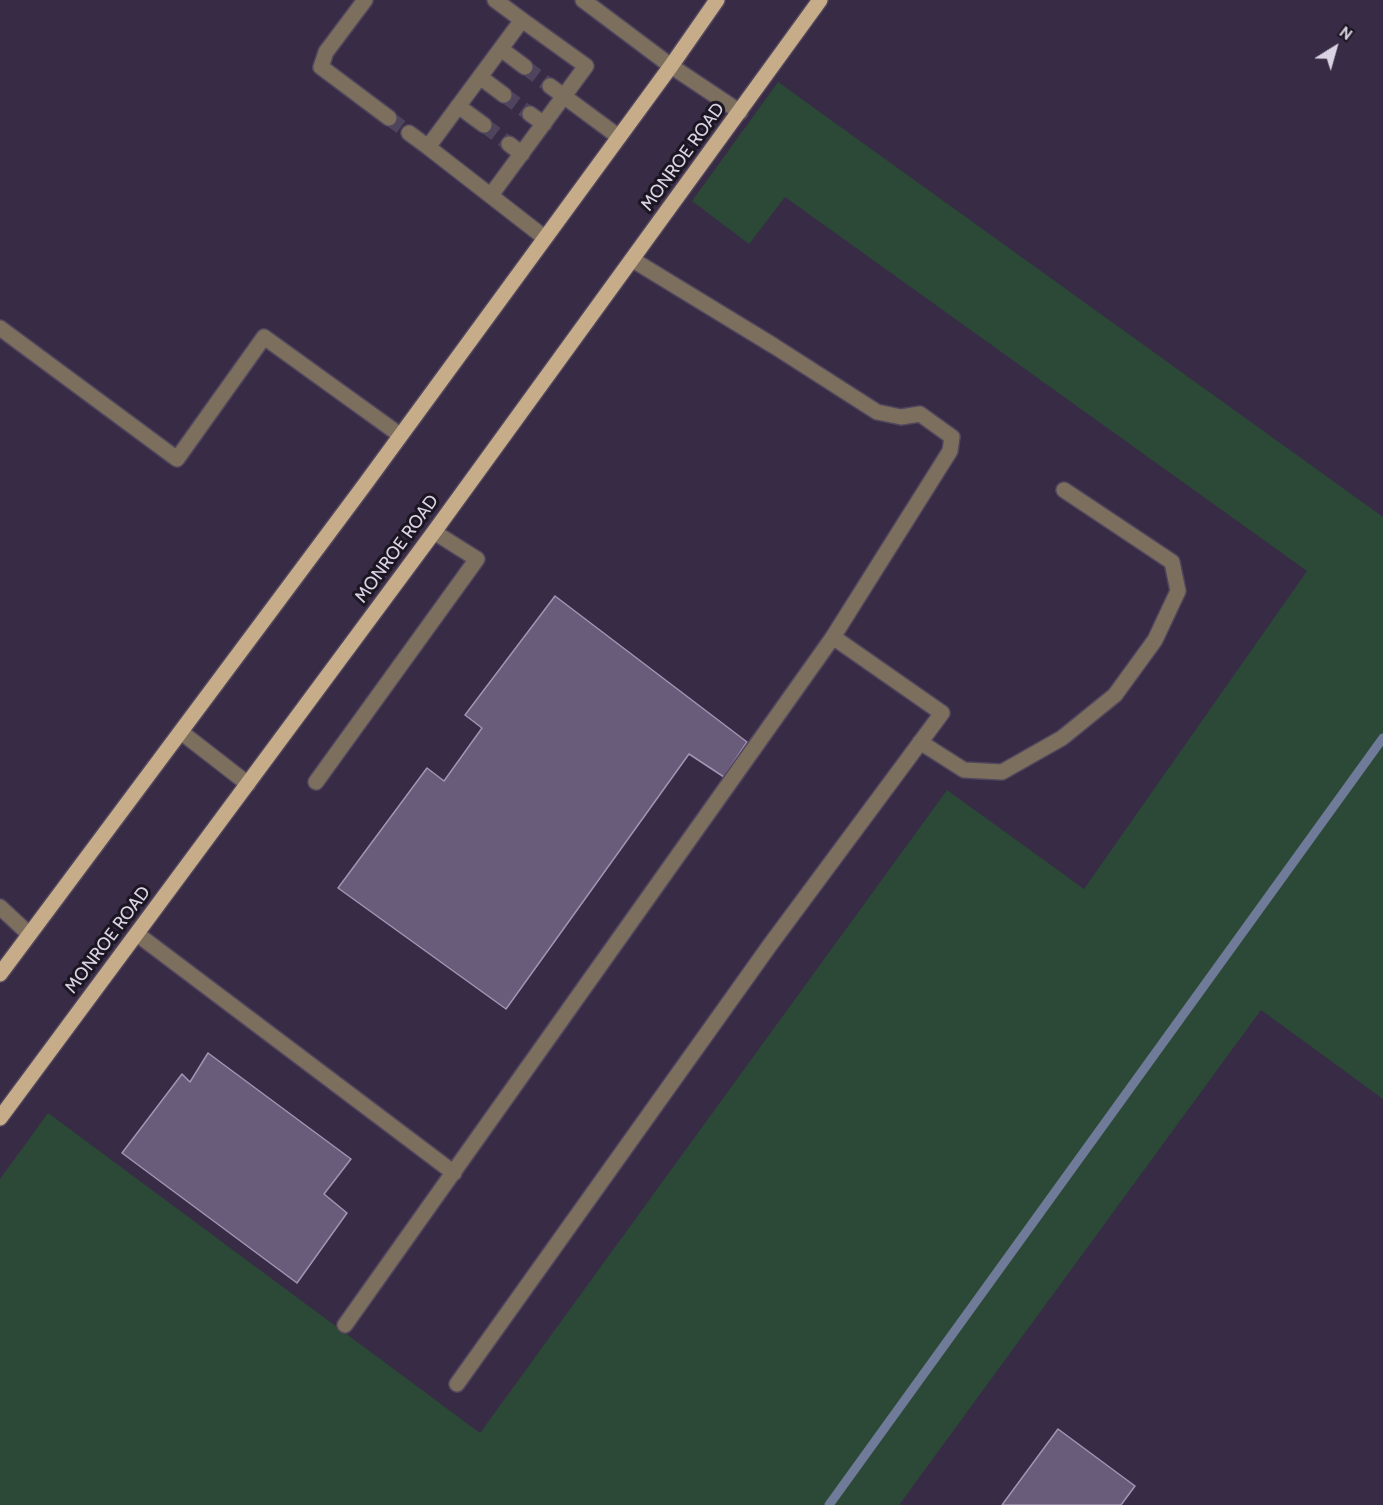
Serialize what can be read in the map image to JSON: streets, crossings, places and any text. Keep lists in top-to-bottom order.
{
  "streets": {
    "main road": ["MONROE ROAD"]
  },
  "north": "top right"
}
